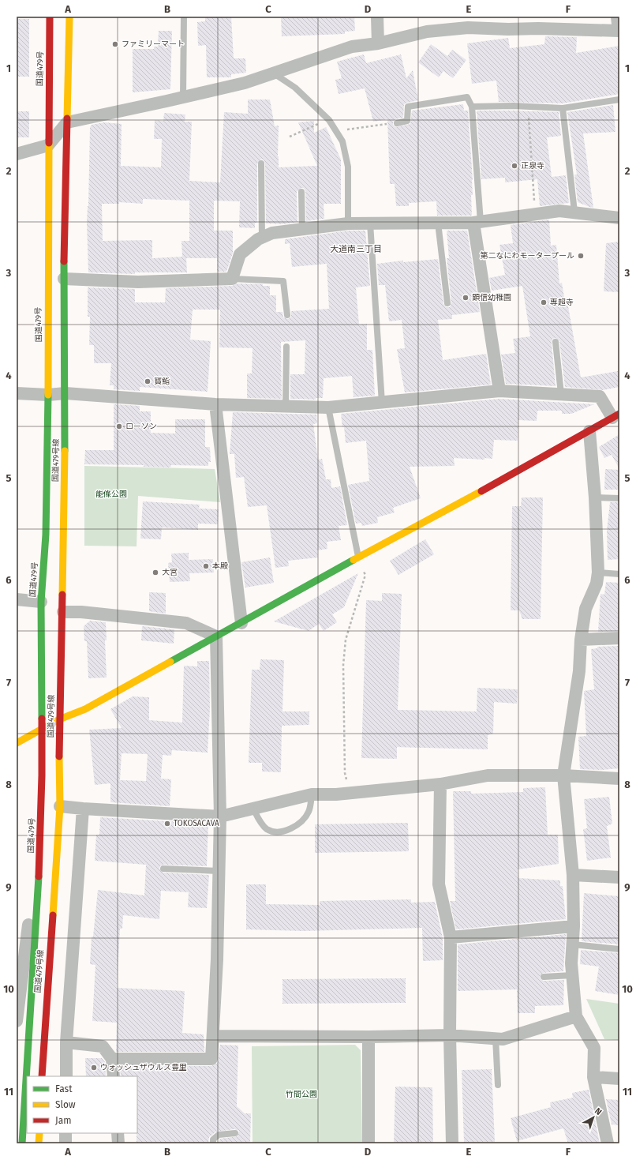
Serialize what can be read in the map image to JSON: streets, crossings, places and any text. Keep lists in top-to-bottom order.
{
  "streets": {
    "main road": ["国道479号", "国道479号線"]
  },
  "districts": ["大道南三丁目"],
  "parks": ["能條公園", "竹間公園"],
  "places": [
    "ファミリーマート",
    "正泉寺",
    "第二なにわモータープール",
    "顕信幼稚園",
    "専超寺",
    "寳鮨",
    "ローソン",
    "本殿",
    "大宮",
    "TOKOSACAVA",
    "ウォッシュザウルス豊里"
  ],
  "legend": ["Fast", "Slow", "Jam"],
  "north": "top right",
  "grid": {
    "columns": [
      "A",
      "B",
      "C",
      "D",
      "E",
      "F"
    ],
    "rows": [
      "1",
      "2",
      "3",
      "4",
      "5",
      "6",
      "7",
      "8",
      "9",
      "10",
      "11"
    ]
  }
}
